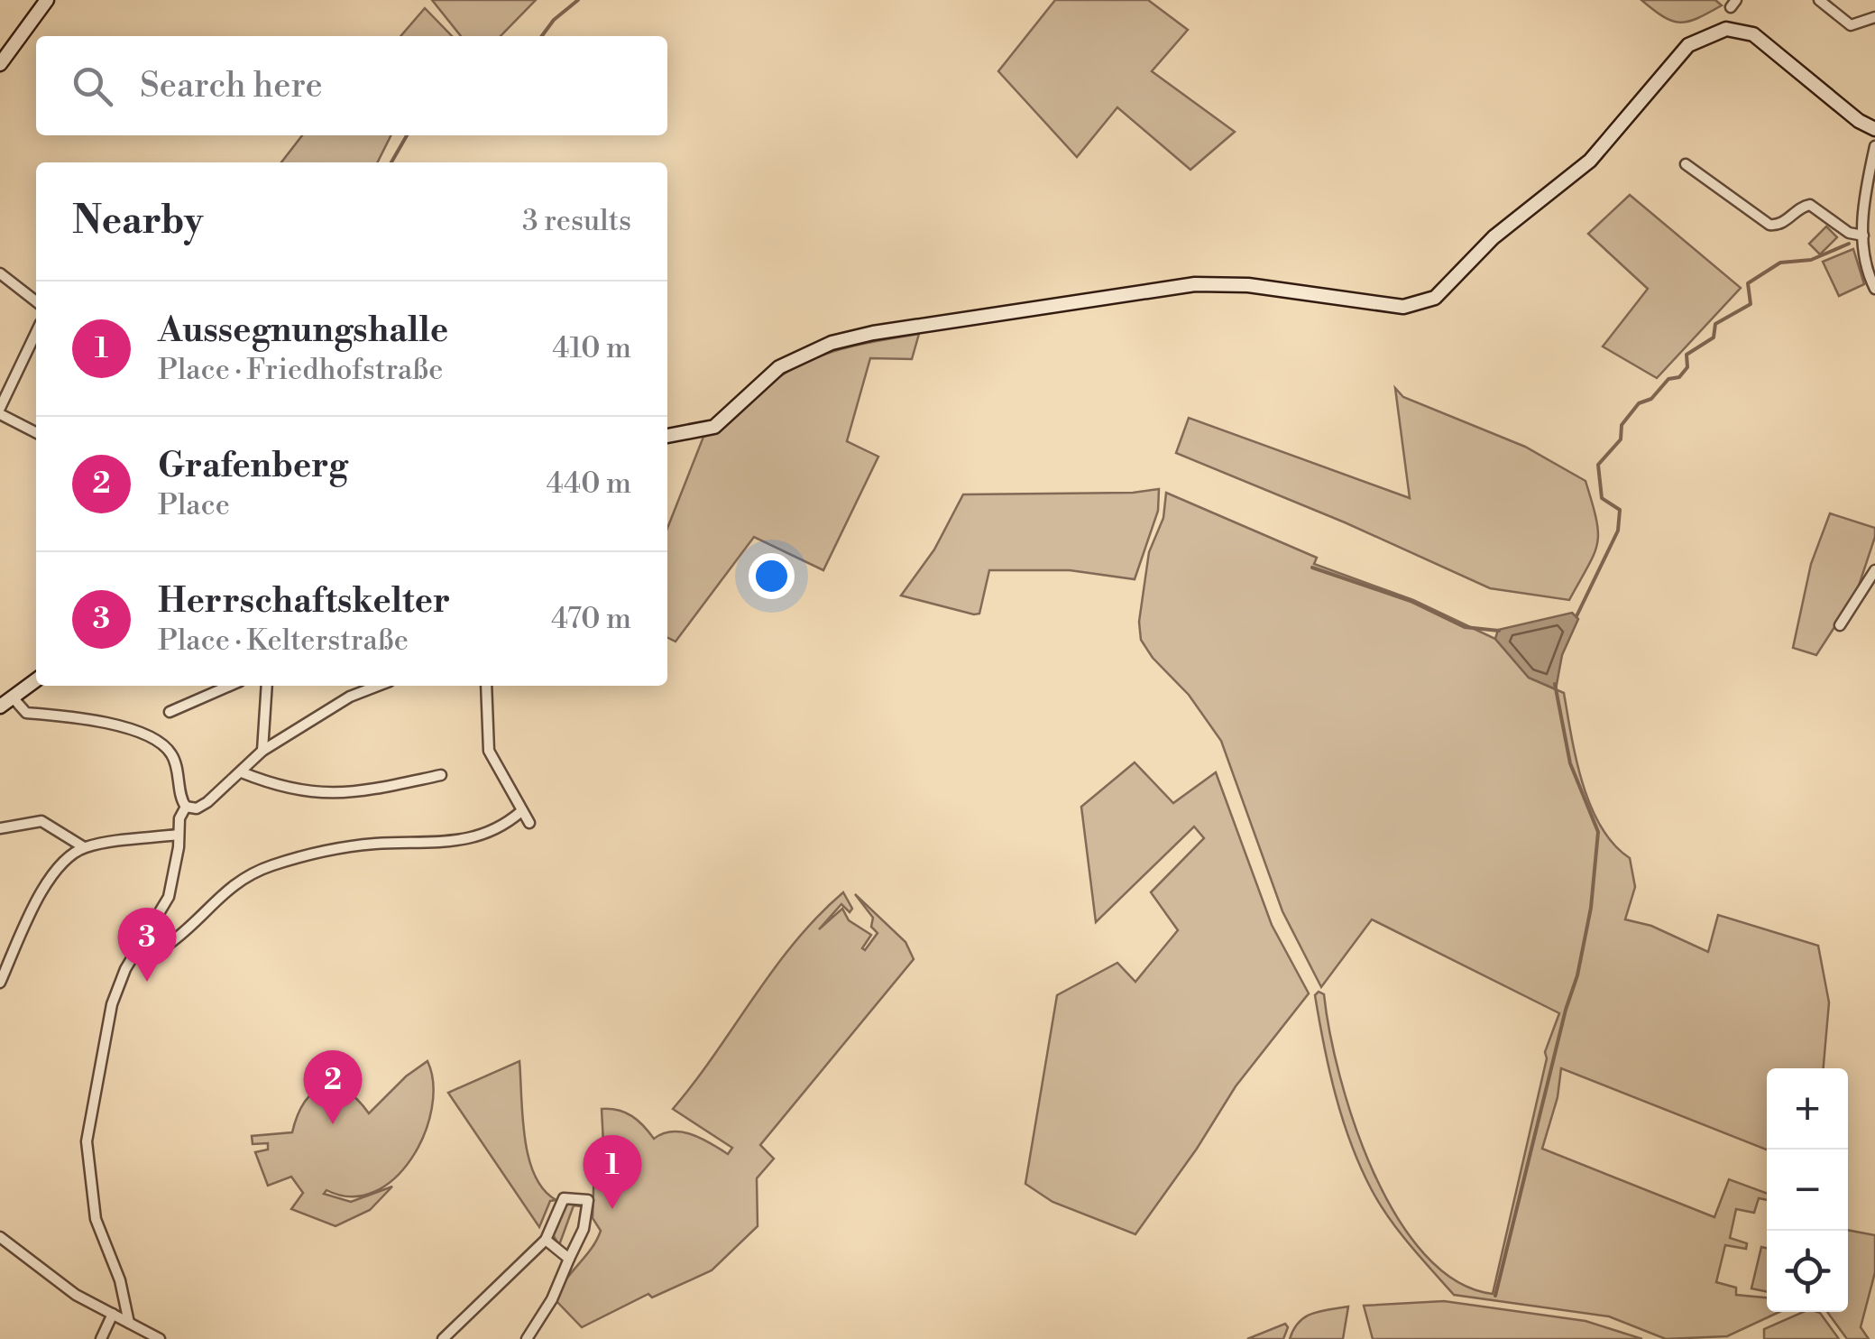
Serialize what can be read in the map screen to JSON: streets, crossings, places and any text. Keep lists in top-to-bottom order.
{
  "page": {
    "search": "Search here",
    "heading": ["Nearby", "3 results"],
    "list": [
      {
        "mark": "1",
        "name": "Aussegnungshalle",
        "note": "Place · Friedhofstraße",
        "value": "410 m"
      },
      {
        "mark": "2",
        "name": "Grafenberg",
        "note": "Place",
        "value": "440 m"
      },
      {
        "mark": "3",
        "name": "Herrschaftskelter",
        "note": "Place · Kelterstraße",
        "value": "470 m"
      }
    ],
    "pins": ["3", "2", "1"],
    "map_buttons": ["+", "−"]
  }
}
